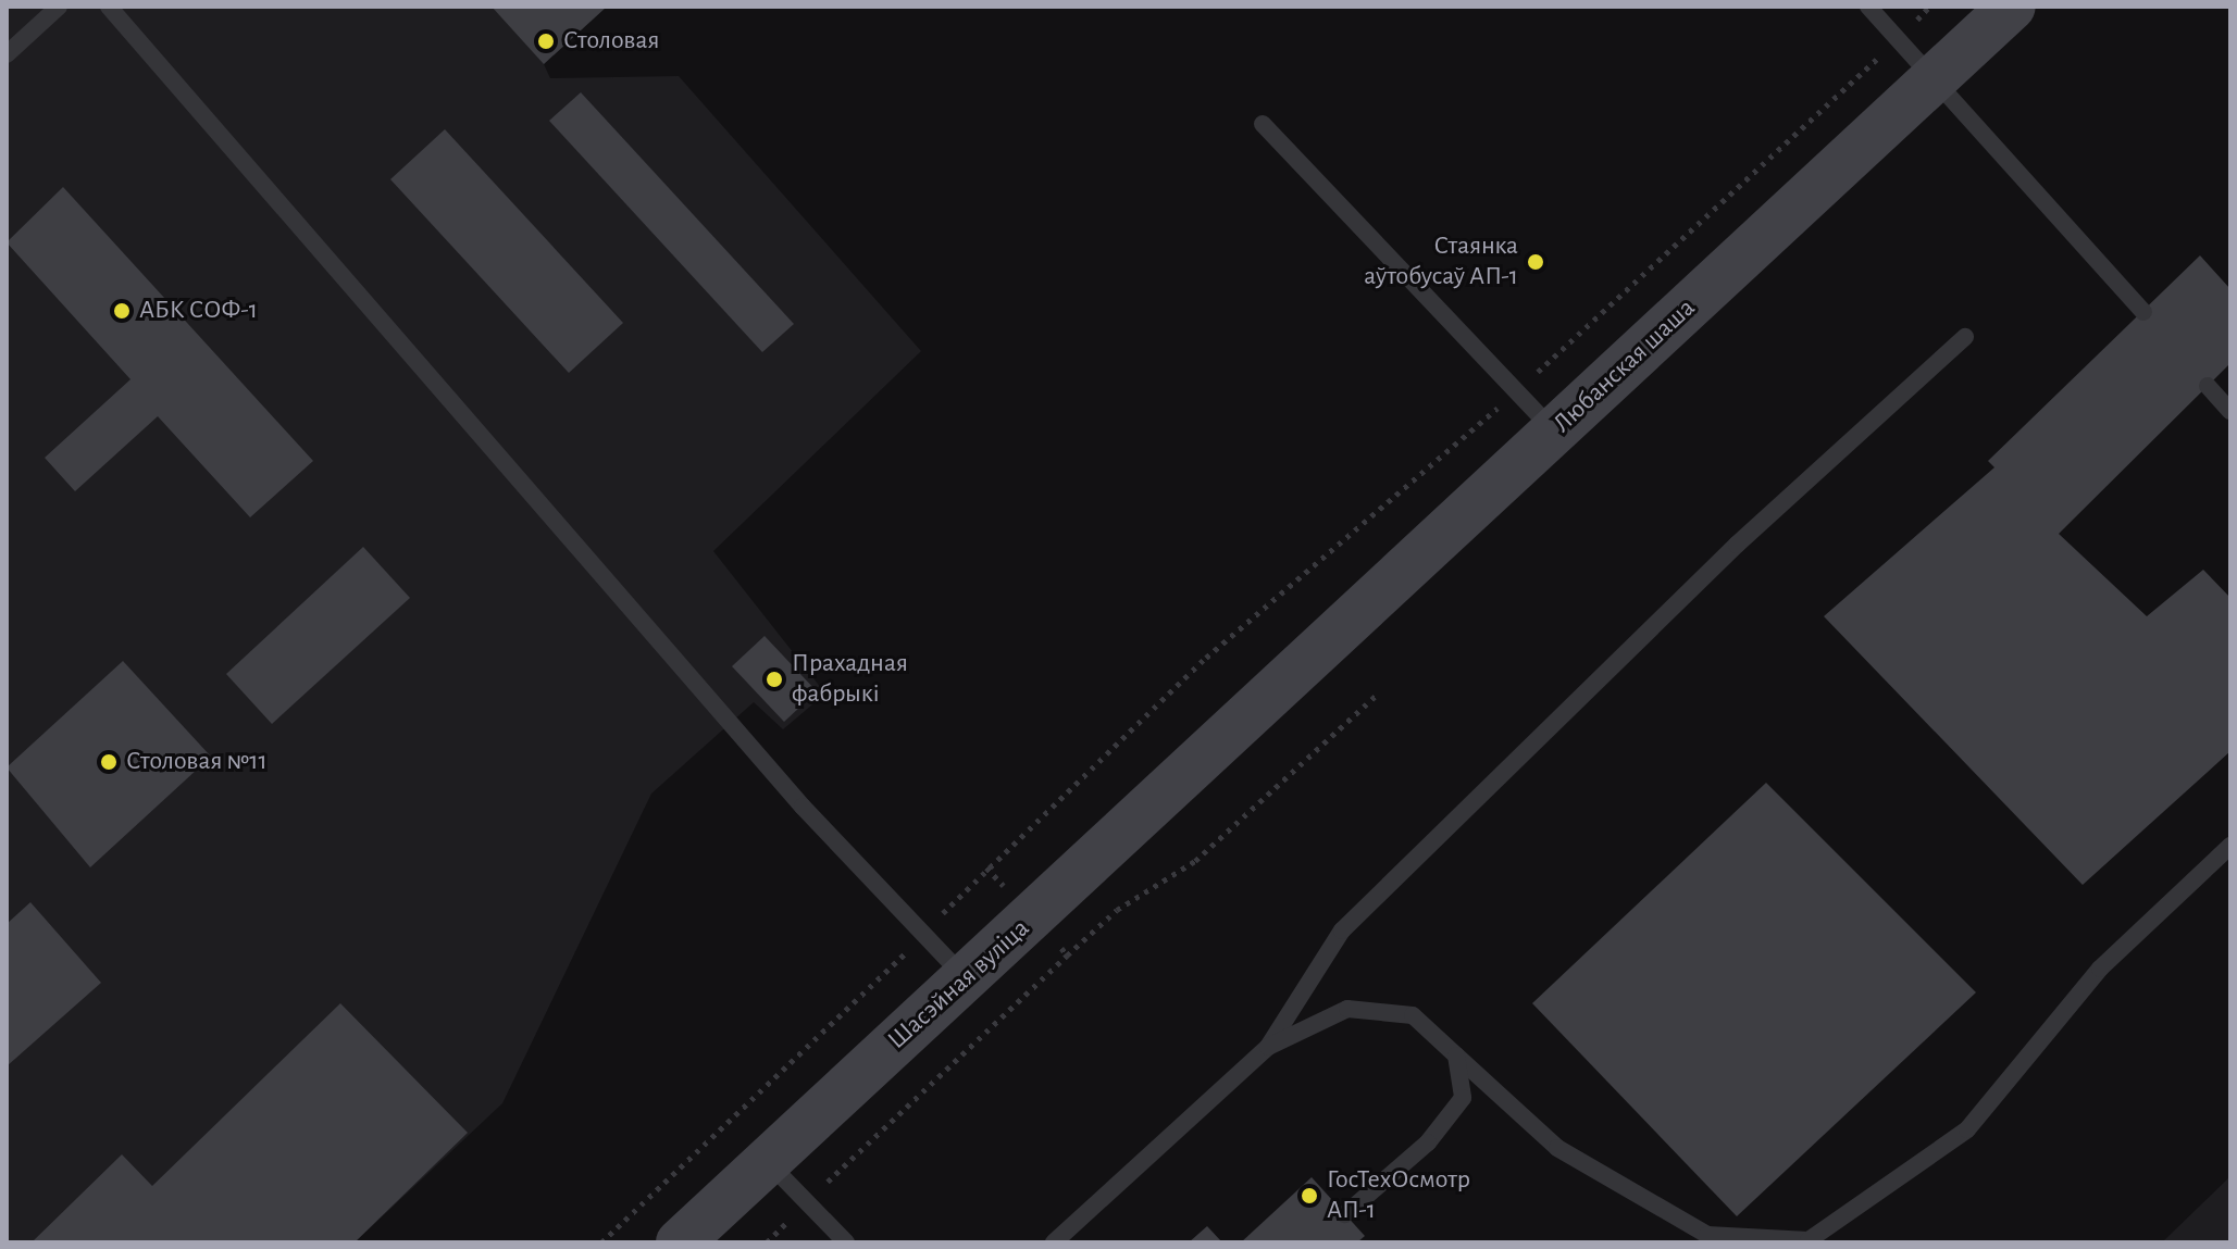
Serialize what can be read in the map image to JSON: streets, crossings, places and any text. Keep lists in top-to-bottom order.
{
  "streets": {
    "main road": ["Любанская шаша", "Шасэйная вуліца"]
  },
  "crossings": [
    ["Любанская шаша", "Шасэйная вуліца"]
  ],
  "places": [
    "Столовая",
    "Стаянка аўтобусаў АП-1",
    "АБК СОФ-1",
    "Прахадная фабрыкі",
    "Столовая №11",
    "ГосТехОсмотр АП-1"
  ]
}
